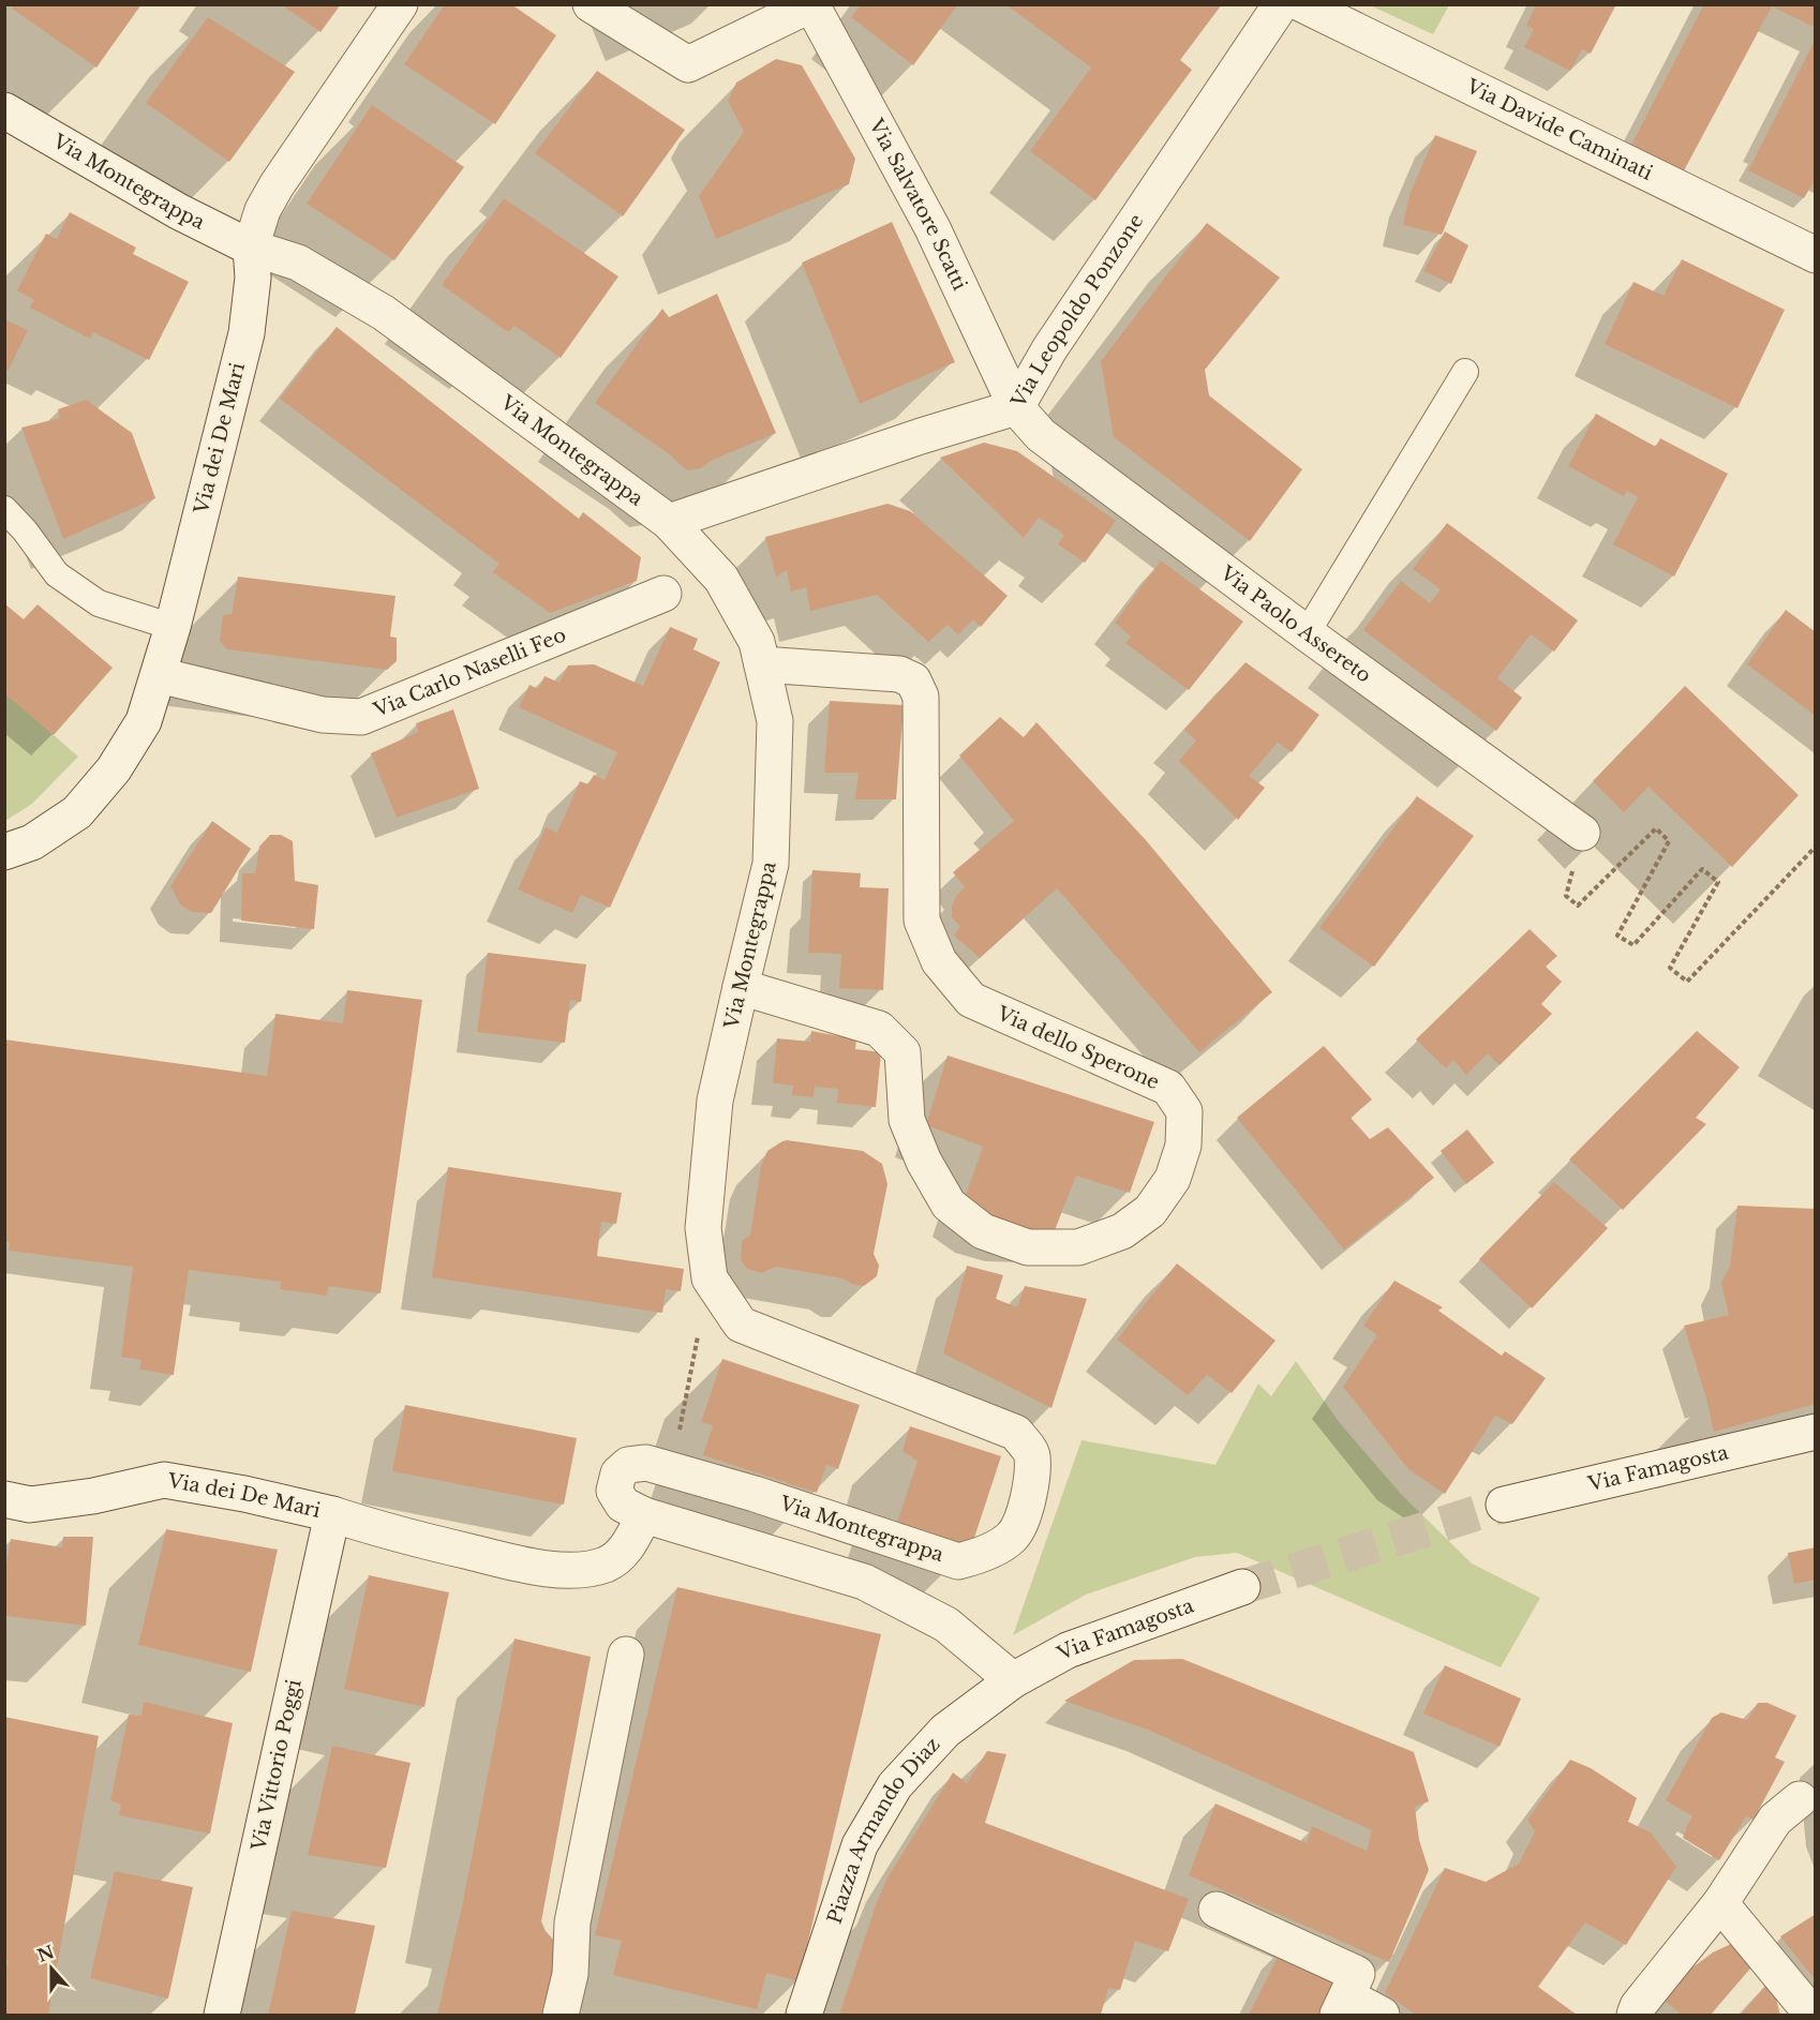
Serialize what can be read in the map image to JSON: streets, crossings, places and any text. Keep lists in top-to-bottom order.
{
  "streets": {
    "street": [
      "Via Davide Caminati",
      "Via Montegrappa",
      "Via Salvatore Scatti",
      "Via Leopoldo Ponzone",
      "Via dei De Mari",
      "Via Paolo Assereto",
      "Via Carlo Naselli Feo",
      "Via dello Sperone",
      "Via Famagosta",
      "Via Vittorio Poggi",
      "Piazza Armando Diaz"
    ]
  },
  "crossings": [
    ["Via Montegrappa", "Via Leopoldo Ponzone"],
    ["Via Montegrappa", "Via dei De Mari"],
    ["Via Montegrappa", "Via dello Sperone"],
    ["Via Salvatore Scatti", "Via Leopoldo Ponzone"],
    ["Via Salvatore Scatti", "Via Paolo Assereto"],
    ["Via Leopoldo Ponzone", "Via Paolo Assereto"],
    ["Via dei De Mari", "Via Carlo Naselli Feo"],
    ["Via dei De Mari", "Via Vittorio Poggi"],
    ["Via Famagosta", "Piazza Armando Diaz"]
  ],
  "north": "top"
}
